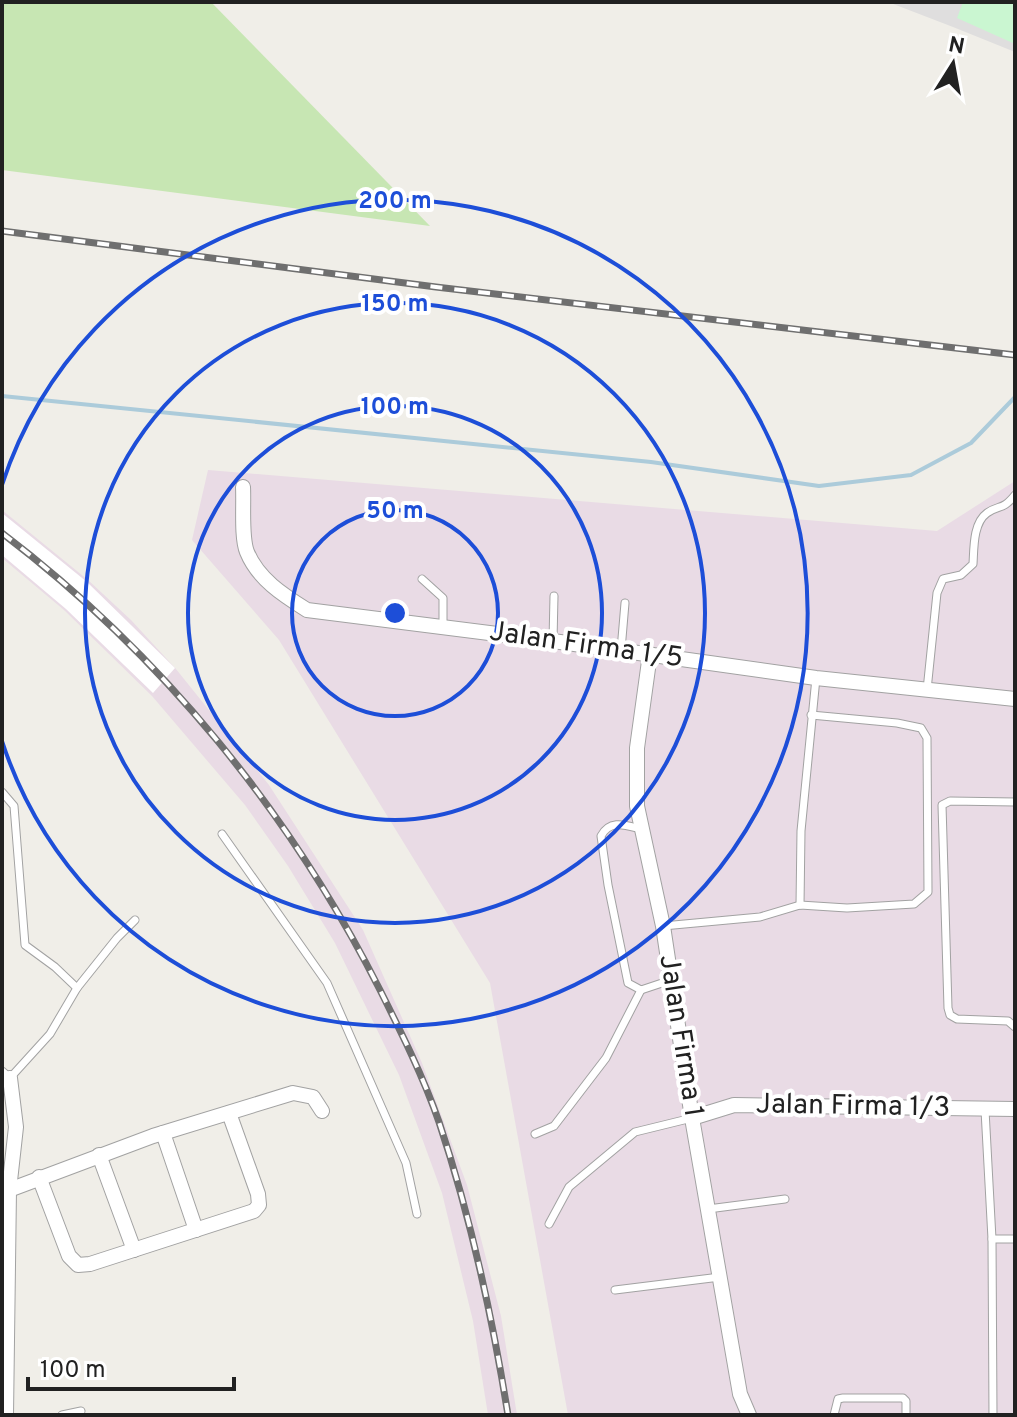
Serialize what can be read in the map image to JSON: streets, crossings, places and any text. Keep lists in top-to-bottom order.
{
  "streets": {
    "street": ["Jalan Firma 1/5", "Jalan Firma 1", "Jalan Firma 1/3"]
  },
  "crossings": [
    ["Jalan Firma 1/5", "Jalan Firma 1"],
    ["Jalan Firma 1", "Jalan Firma 1/3"]
  ],
  "scale_bar": "100 m",
  "north": "top",
  "rings": [
    "200 m",
    "150 m",
    "100 m",
    "50 m"
  ]
}
